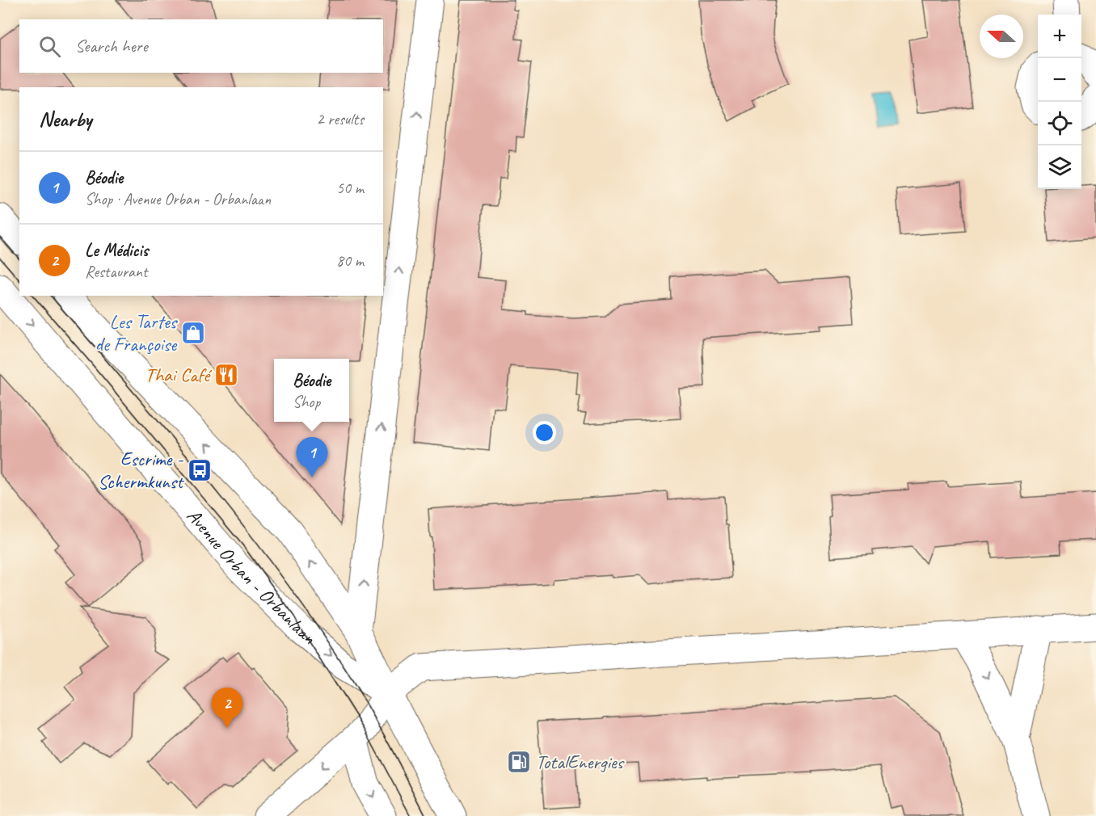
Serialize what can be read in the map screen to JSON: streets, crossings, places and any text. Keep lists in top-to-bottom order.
{
  "streets": {
    "street": ["Avenue Orban - Orbanlaan"]
  },
  "places": {
    "shop": ["Les Tartes de Françoise"],
    "restaurant": ["Thai Café"],
    "bus stop": ["Escrime - Schermkunst"],
    "fuel station": ["TotalEnergies"]
  },
  "north": "left",
  "page": {
    "map_buttons": ["+", "−"],
    "search": "Search here",
    "heading": ["Nearby", "2 results"],
    "list": [
      {
        "mark": "1",
        "name": "Béodie",
        "note": "Shop · Avenue Orban - Orbanlaan",
        "value": "50 m"
      },
      {
        "mark": "2",
        "name": "Le Médicis",
        "note": "Restaurant",
        "value": "80 m"
      }
    ],
    "popup": ["Béodie", "Shop"],
    "pins": ["1", "2"]
  }
}
